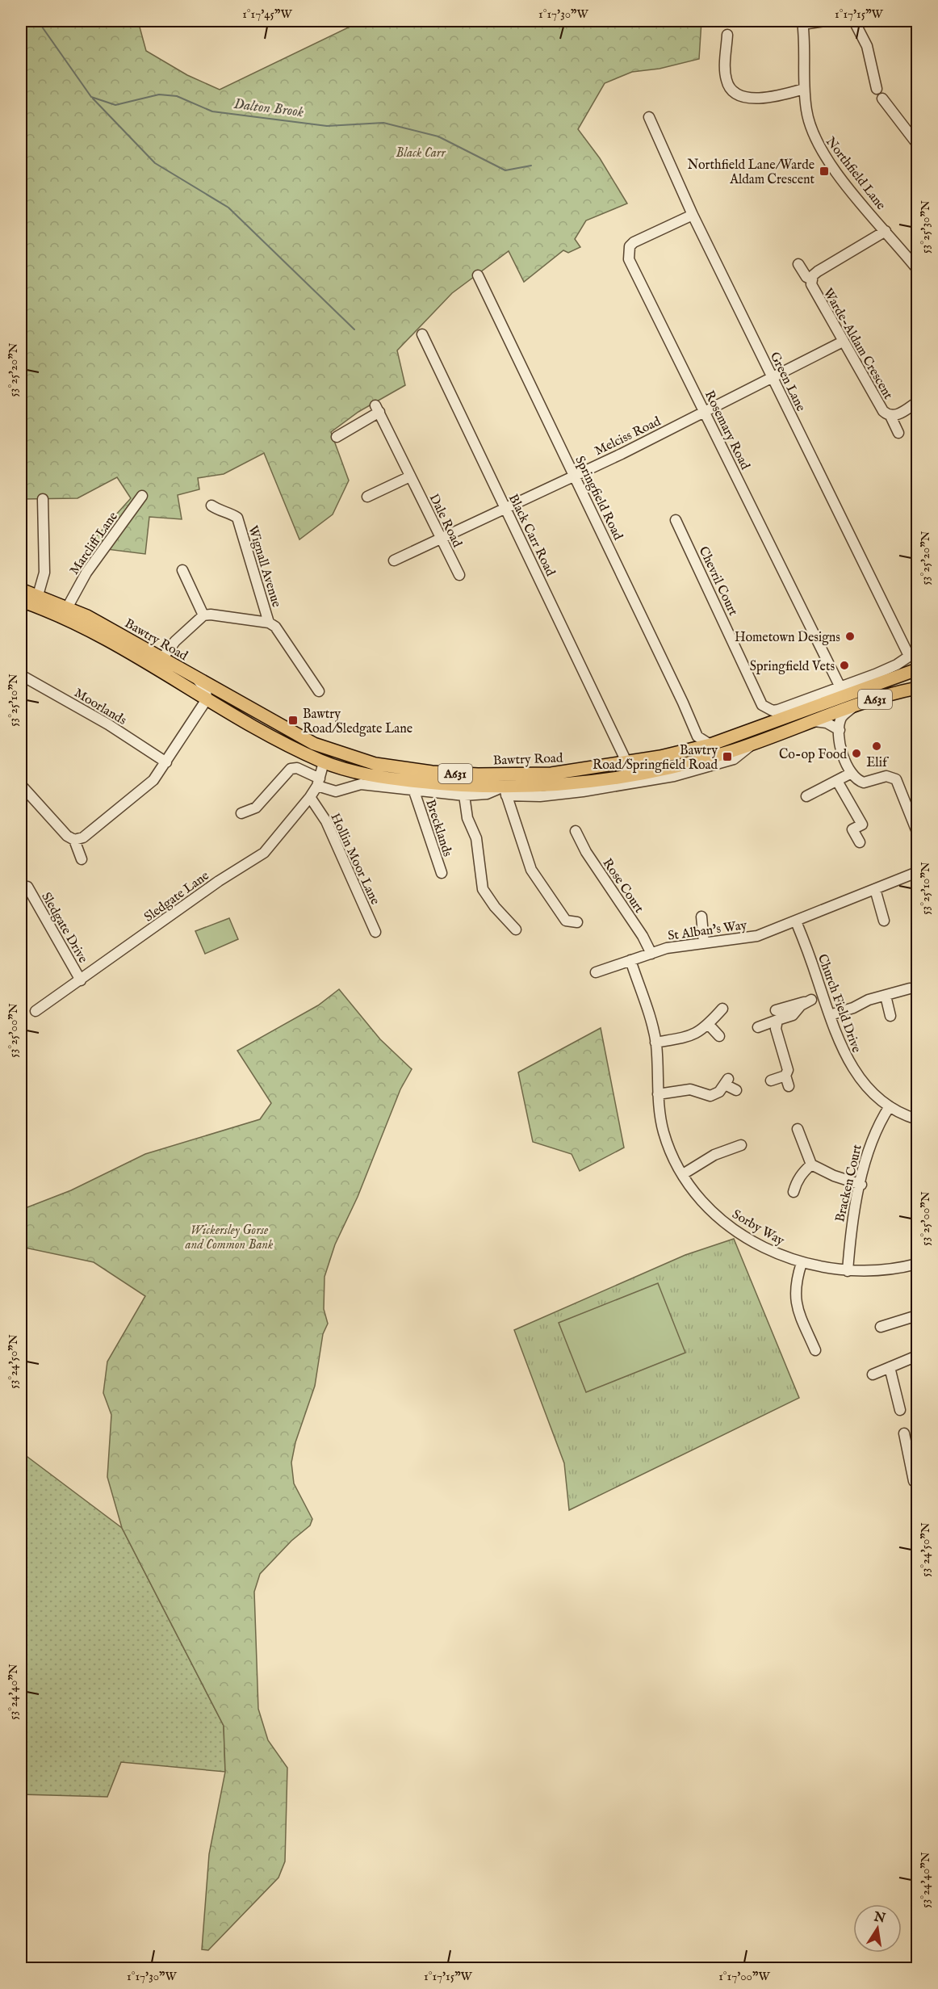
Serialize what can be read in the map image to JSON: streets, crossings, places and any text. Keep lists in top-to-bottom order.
{
  "streets": {
    "main road": ["Bawtry Road", "A631"],
    "street": [
      "Northfield Lane",
      "Warde-Aldam Crescent",
      "Green Lane",
      "Rosemary Road",
      "Melciss Road",
      "Springfield Road",
      "Dale Road",
      "Black Carr Road",
      "Marcliff Lane",
      "Wignall Avenue",
      "Chevril Court",
      "Moorlands",
      "Brecklands",
      "Hollin Moor Lane",
      "Rose Court",
      "Sledgate Lane",
      "Sledgate Drive",
      "St Alban's Way",
      "Church Field Drive",
      "Bracken Court",
      "Sorby Way"
    ]
  },
  "crossings": [
    ["Northfield Lane", "Warde-Aldam Crescent"],
    ["Warde-Aldam Crescent", "Melciss Road"],
    ["Green Lane", "Rosemary Road"],
    ["Green Lane", "Melciss Road"],
    ["Rosemary Road", "Melciss Road"],
    ["Rosemary Road", "Chevril Court"],
    ["Melciss Road", "Springfield Road"],
    ["Melciss Road", "Dale Road"],
    ["Melciss Road", "Black Carr Road"],
    ["Springfield Road", "Bawtry Road"],
    ["Black Carr Road", "Bawtry Road"],
    ["Marcliff Lane", "Bawtry Road"],
    ["Bawtry Road", "A631"],
    ["Bawtry Road", "Brecklands"],
    ["Bawtry Road", "Sledgate Lane"],
    ["Hollin Moor Lane", "Sledgate Lane"],
    ["Rose Court", "St Alban's Way"],
    ["Sledgate Lane", "Sledgate Drive"],
    ["St Alban's Way", "Church Field Drive"],
    ["St Alban's Way", "Sorby Way"],
    ["Church Field Drive", "Bracken Court"],
    ["Bracken Court", "Sorby Way"]
  ],
  "water": ["Dalton Brook"],
  "parks": ["Black Carr", "Wickersley Gorse and Common Bank"],
  "places": {
    "transit": ["Northfield Lane/Warde Aldam Crescent", "Bawtry Road/Sledgate Lane", "Bawtry Road/Springfield Road"],
    "other": [
      "Hometown Designs",
      "Springfield Vets",
      "Elif",
      "Co-op Food"
    ]
  },
  "north": "top",
  "coordinates": [
    "1°17'45\"W",
    "1°17'30\"W",
    "1°17'15\"W",
    "53°25'30\"N",
    "53°25'20\"N",
    "53°25'10\"N",
    "53°25'00\"N",
    "53°24'50\"N",
    "53°24'40\"N",
    "1°17'00\"W"
  ]
}
